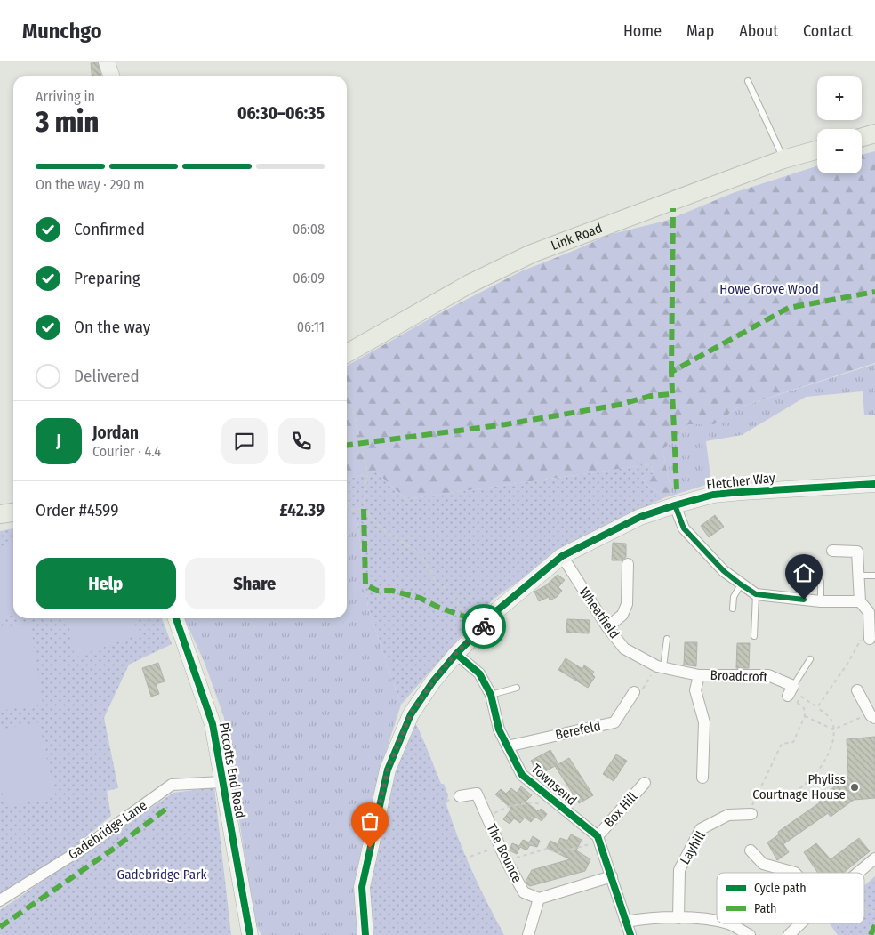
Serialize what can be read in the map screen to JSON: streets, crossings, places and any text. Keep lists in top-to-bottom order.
{
  "streets": {
    "main road": ["Link Road"],
    "street": [
      "Fletcher Way",
      "Wheatfield",
      "Broadcroft",
      "Berefeld",
      "Piccotts End Road",
      "Townsend",
      "Box Hill",
      "Gadebridge Lane",
      "Layhill",
      "The Bounce"
    ]
  },
  "crossings": [
    ["Fletcher Way", "Wheatfield"],
    ["Fletcher Way", "Townsend"],
    ["Wheatfield", "Broadcroft"],
    ["Berefeld", "Townsend"],
    ["Piccotts End Road", "Gadebridge Lane"],
    ["Townsend", "Box Hill"]
  ],
  "parks": ["Howe Grove Wood", "Gadebridge Park"],
  "places": ["Phyliss Courtnage House"],
  "legend": ["Cycle path", "Path"],
  "page": {
    "header": "Munchgo",
    "nav": [
      "Home",
      "Map",
      "About",
      "Contact"
    ],
    "map_buttons": ["+", "−"],
    "heading": ["3 min", "Arriving in", "06:30–06:35"],
    "panel": [
      "Jordan",
      "Courier · 4.4",
      "Order #4599",
      "£42.39"
    ],
    "bar": "On the way · 290 m",
    "list": [
      ["Confirmed", "06:08"],
      ["Preparing", "06:09"],
      ["On the way", "06:11"],
      "Delivered"
    ],
    "round": "J",
    "buttons": ["Help", "Share"]
  }
}
